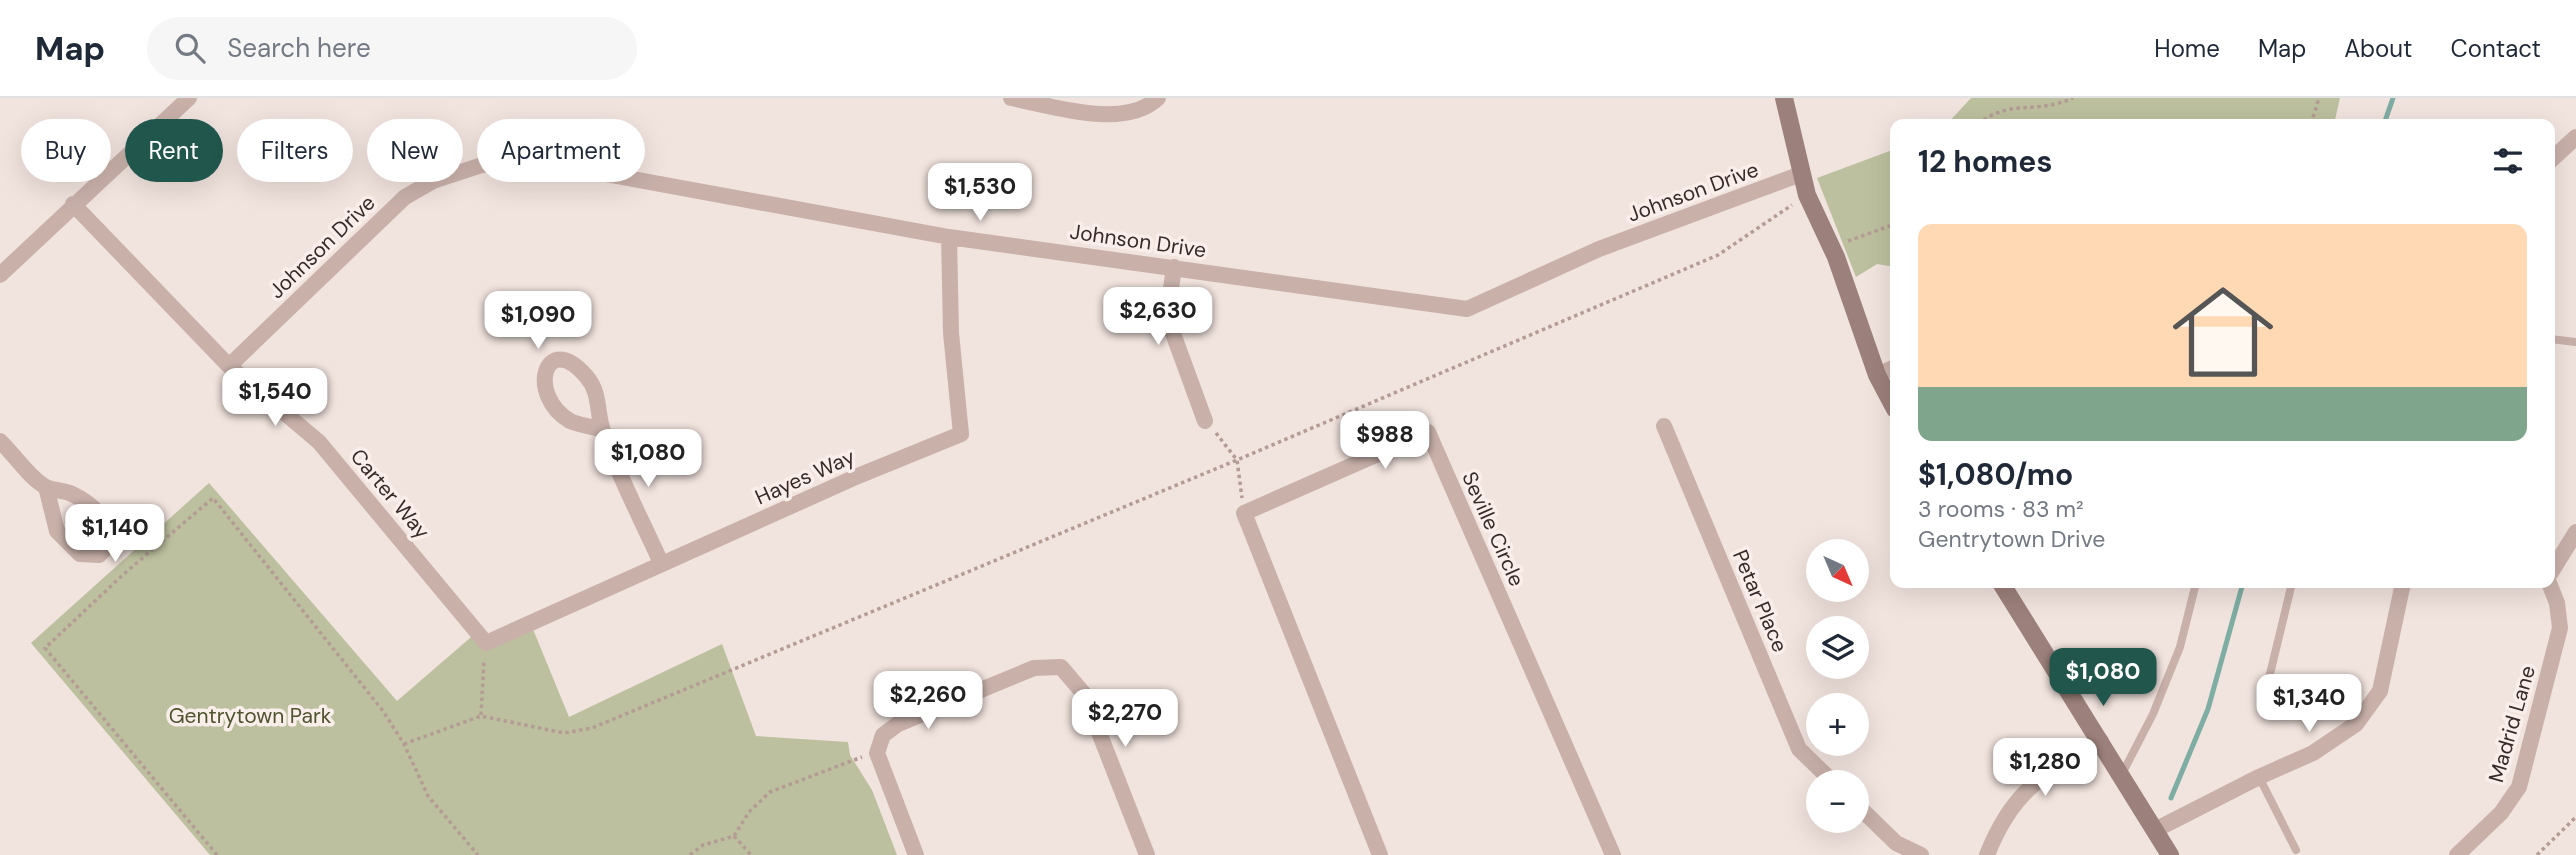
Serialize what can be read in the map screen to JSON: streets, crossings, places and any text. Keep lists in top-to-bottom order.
{
  "streets": {
    "street": [
      "Johnson Drive",
      "Hayes Way",
      "Carter Way",
      "Seville Circle",
      "Petar Place",
      "Madrid Lane"
    ]
  },
  "crossings": [
    ["Johnson Drive", "Hayes Way"],
    ["Johnson Drive", "Carter Way"],
    ["Hayes Way", "Carter Way"]
  ],
  "parks": ["Gentrytown Park"],
  "north": "bottom right",
  "page": {
    "header": "Map",
    "search": "Search here",
    "nav": [
      "Home",
      "Map",
      "About",
      "Contact"
    ],
    "chip": [
      "Buy",
      "Rent",
      "Filters",
      "New",
      "Apartment"
    ],
    "heading": "12 homes",
    "price": [
      "$1,530",
      "$2,630",
      "$1,090",
      "$1,540",
      "$988",
      "$1,080",
      "$1,140",
      "$1,080",
      "$2,260",
      "$1,340",
      "$2,270",
      "$1,280"
    ],
    "list": [
      {
        "name": "$1,080/mo",
        "note": "3 rooms · 83 m² · Gentrytown Drive"
      }
    ],
    "map_buttons": ["+", "−"]
  }
}
